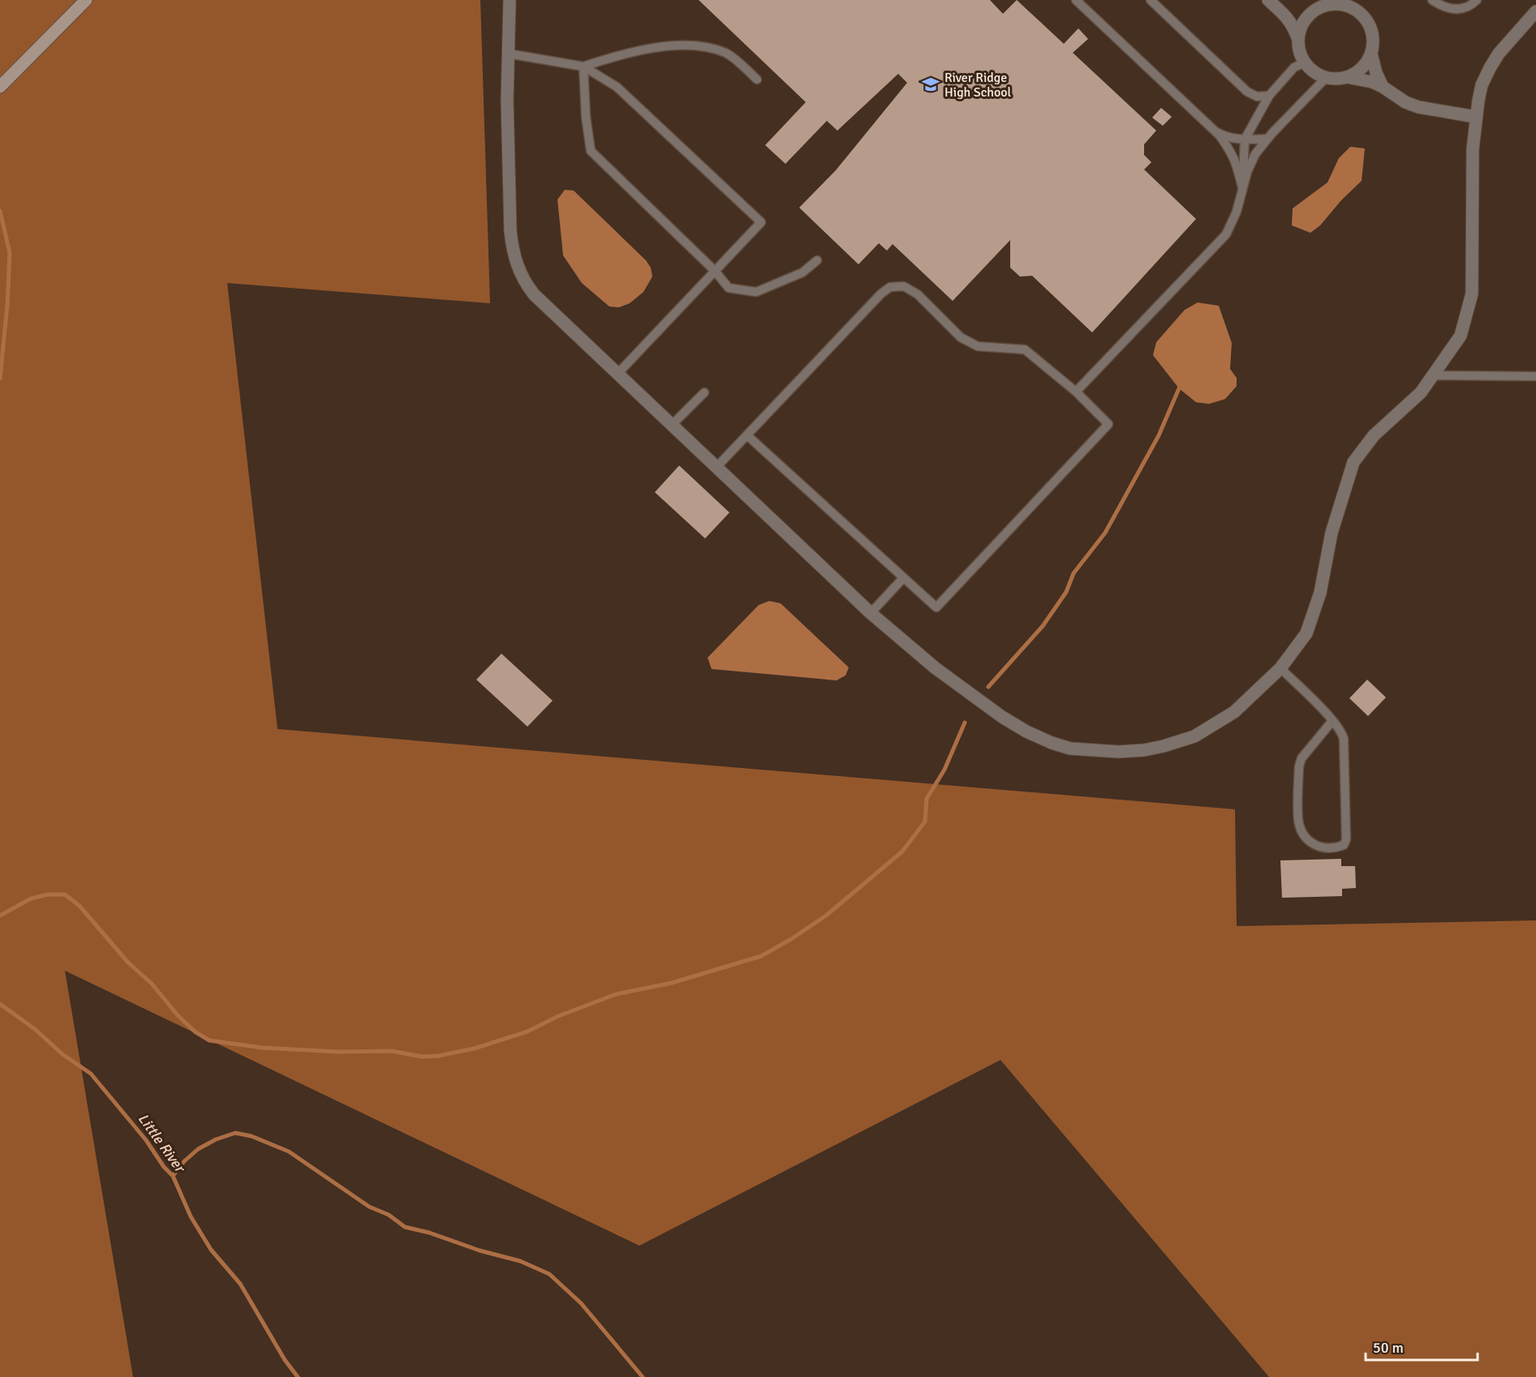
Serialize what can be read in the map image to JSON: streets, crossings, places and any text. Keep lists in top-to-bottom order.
{
  "water": ["Little River"],
  "places": {
    "school or university": ["River Ridge High School"]
  },
  "scale_bar": "50 m"
}
